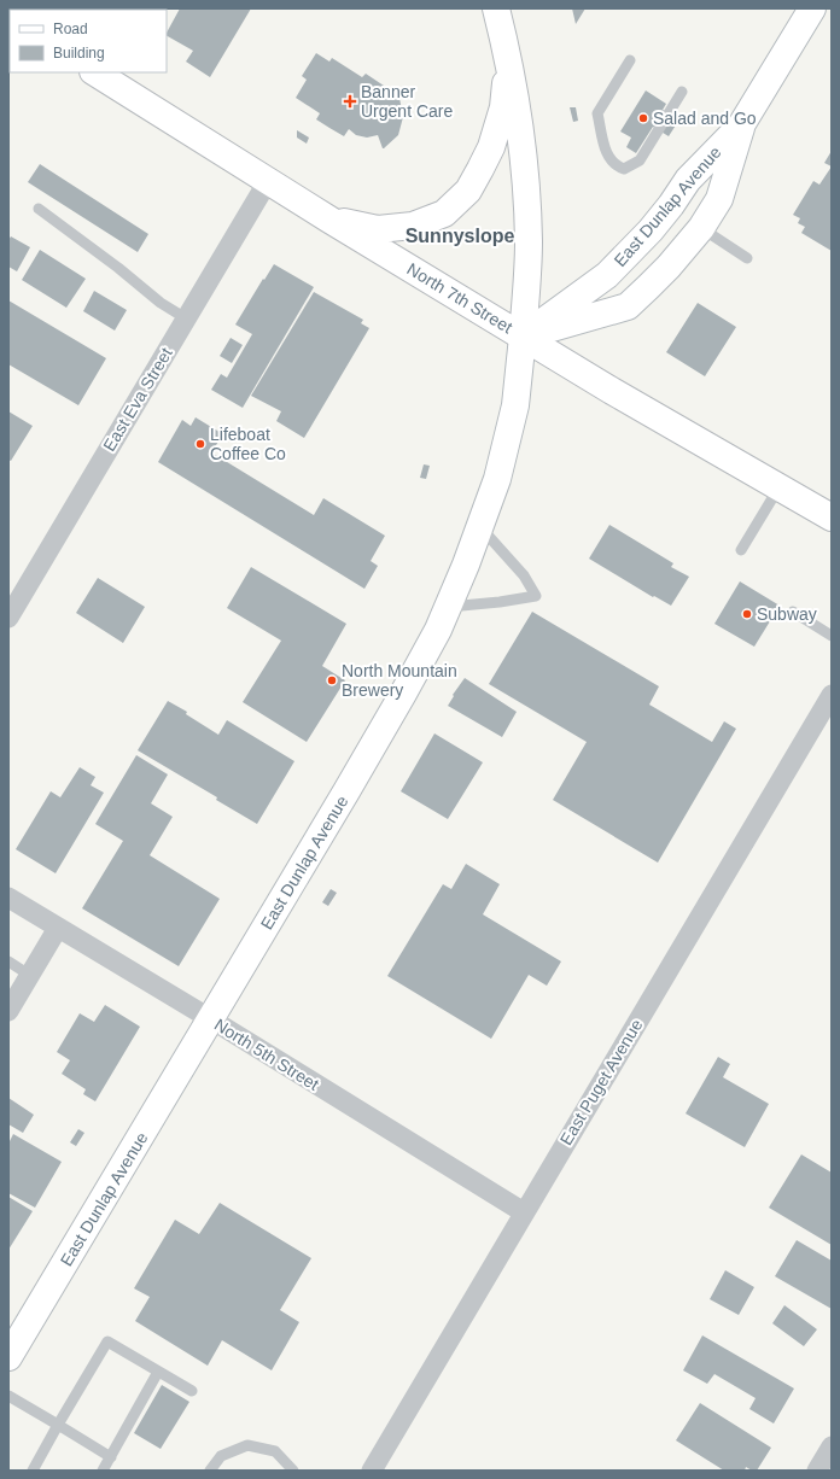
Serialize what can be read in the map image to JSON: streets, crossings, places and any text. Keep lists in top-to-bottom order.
{
  "streets": {
    "main road": ["East Dunlap Avenue", "North 7th Street"],
    "street": ["East Eva Street", "North 5th Street", "East Puget Avenue"]
  },
  "crossings": [
    ["East Dunlap Avenue", "North 7th Street"],
    ["East Dunlap Avenue", "North 5th Street"],
    ["North 7th Street", "East Eva Street"],
    ["North 5th Street", "East Puget Avenue"]
  ],
  "districts": ["Sunnyslope"],
  "places": {
    "health": ["Banner Urgent Care"],
    "other": [
      "Salad and Go",
      "Lifeboat Coffee Co",
      "Subway",
      "North Mountain Brewery"
    ]
  },
  "legend": ["Road", "Building"]
}
